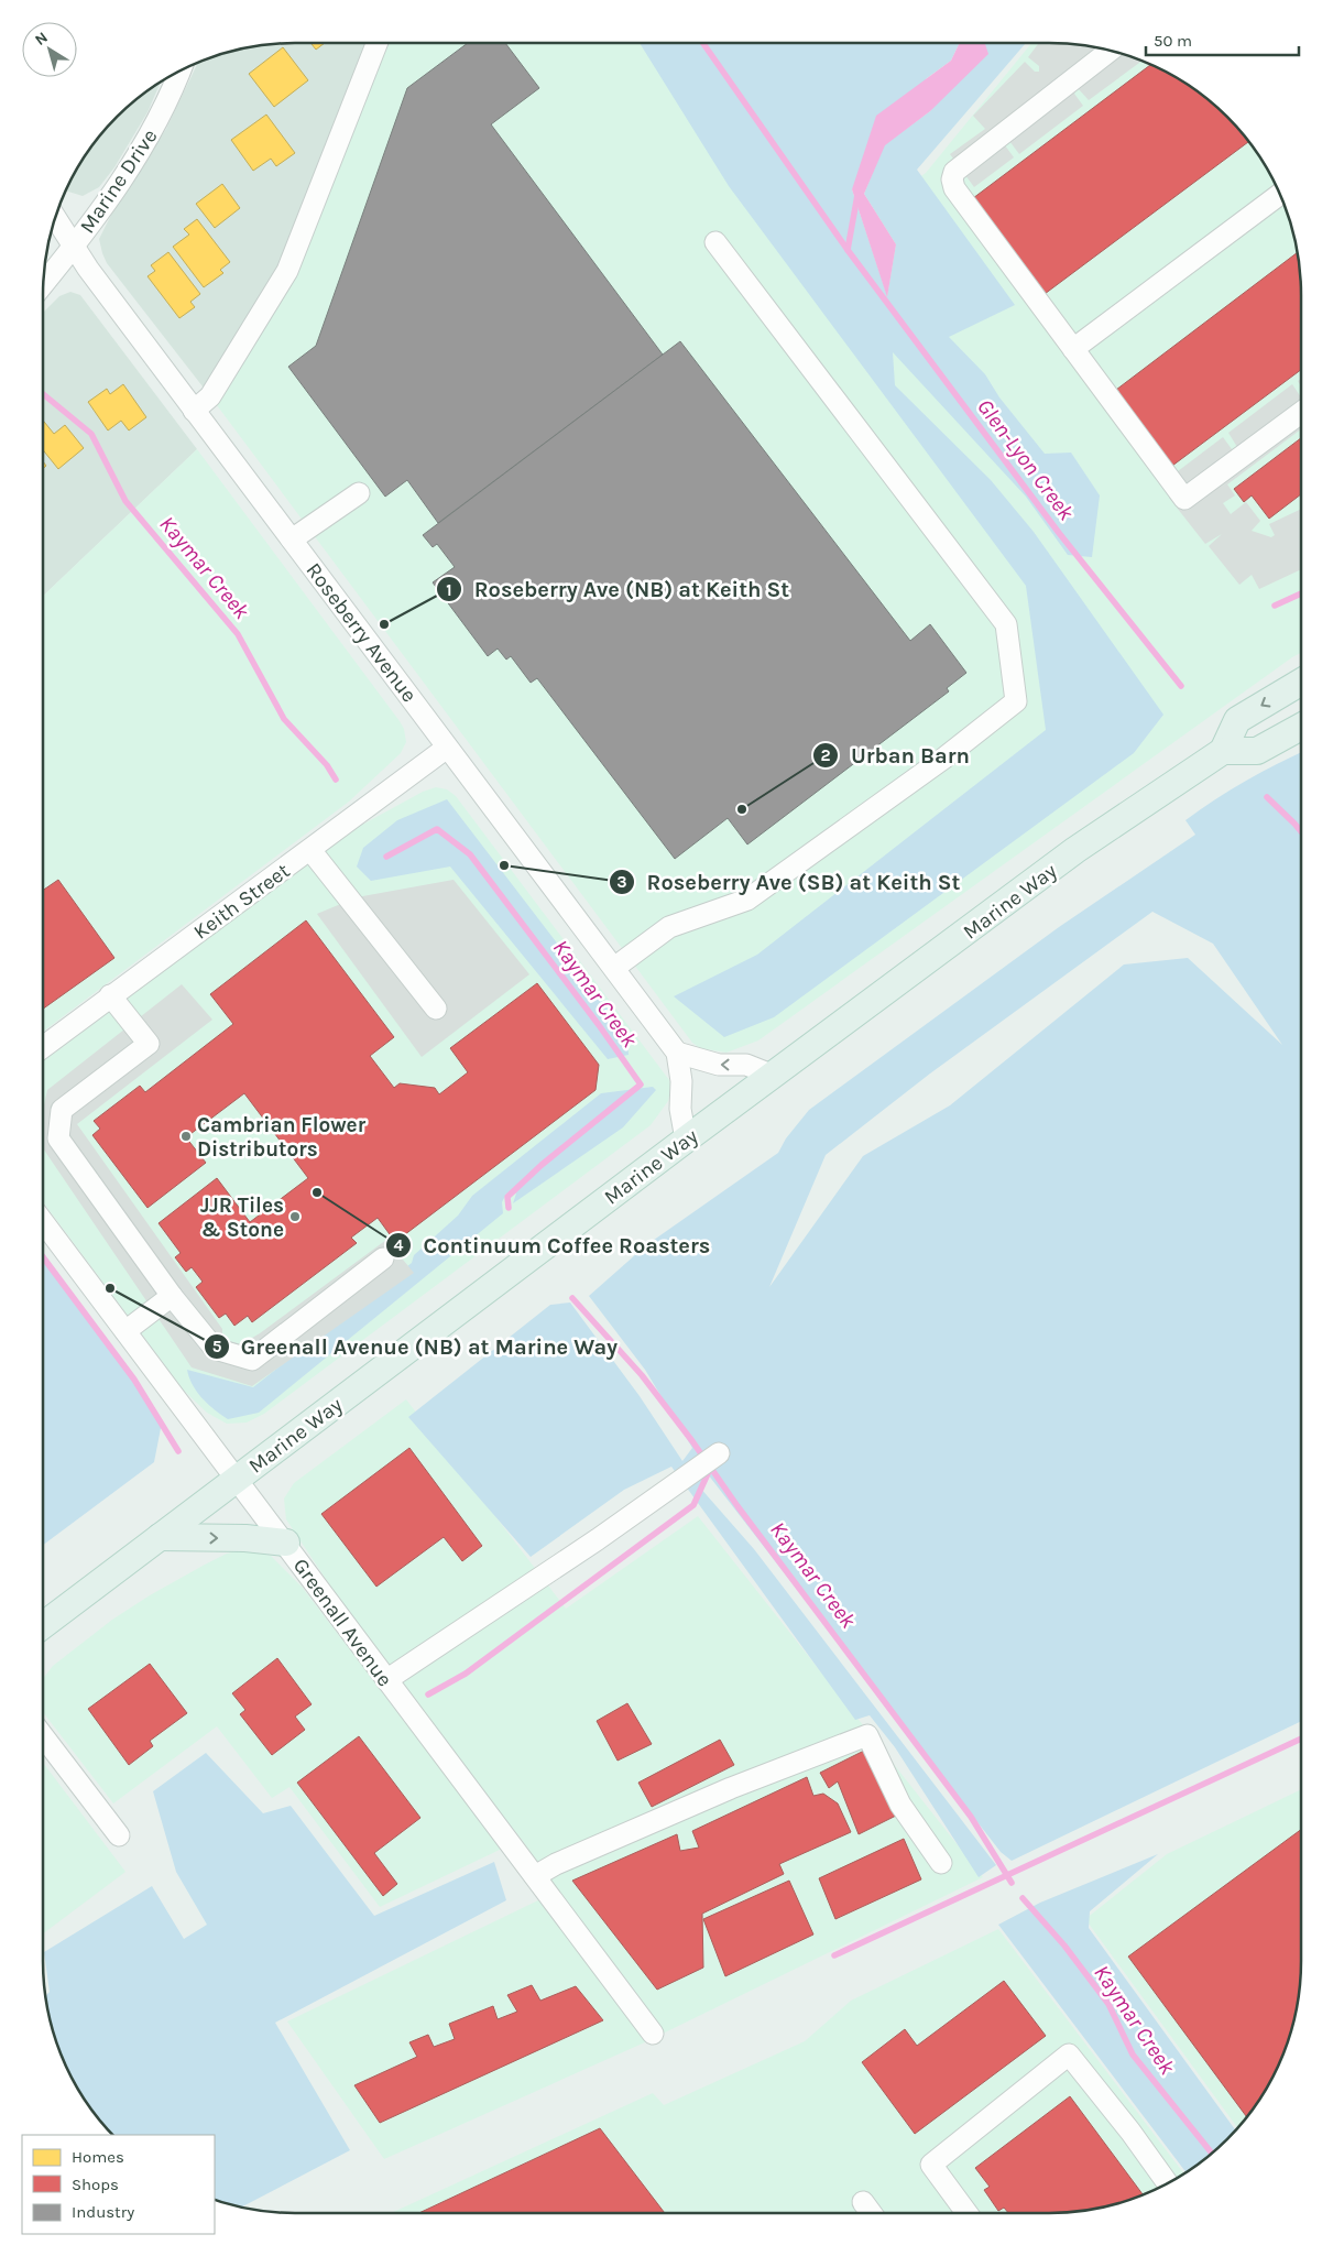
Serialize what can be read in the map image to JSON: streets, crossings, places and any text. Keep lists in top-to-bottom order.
{
  "streets": {
    "main road": ["Marine Way"],
    "street": [
      "Marine Drive",
      "Roseberry Avenue",
      "Keith Street",
      "Greenall Avenue"
    ]
  },
  "crossings": [
    ["Marine Drive", "Roseberry Avenue"],
    ["Roseberry Avenue", "Keith Street"],
    ["Roseberry Avenue", "Marine Way"],
    ["Marine Way", "Greenall Avenue"]
  ],
  "water": ["Glen-Lyon Creek", "Kaymar Creek"],
  "places": [
    "Roseberry Ave (NB) at Keith St",
    "Urban Barn",
    "Roseberry Ave (SB) at Keith St",
    "Cambrian Flower Distributors",
    "Continuum Coffee Roasters",
    "JJR Tiles & Stone",
    "Greenall Avenue (NB) at Marine Way"
  ],
  "legend": ["Homes", "Shops", "Industry"],
  "scale_bar": "50 m",
  "north": "top left"
}
